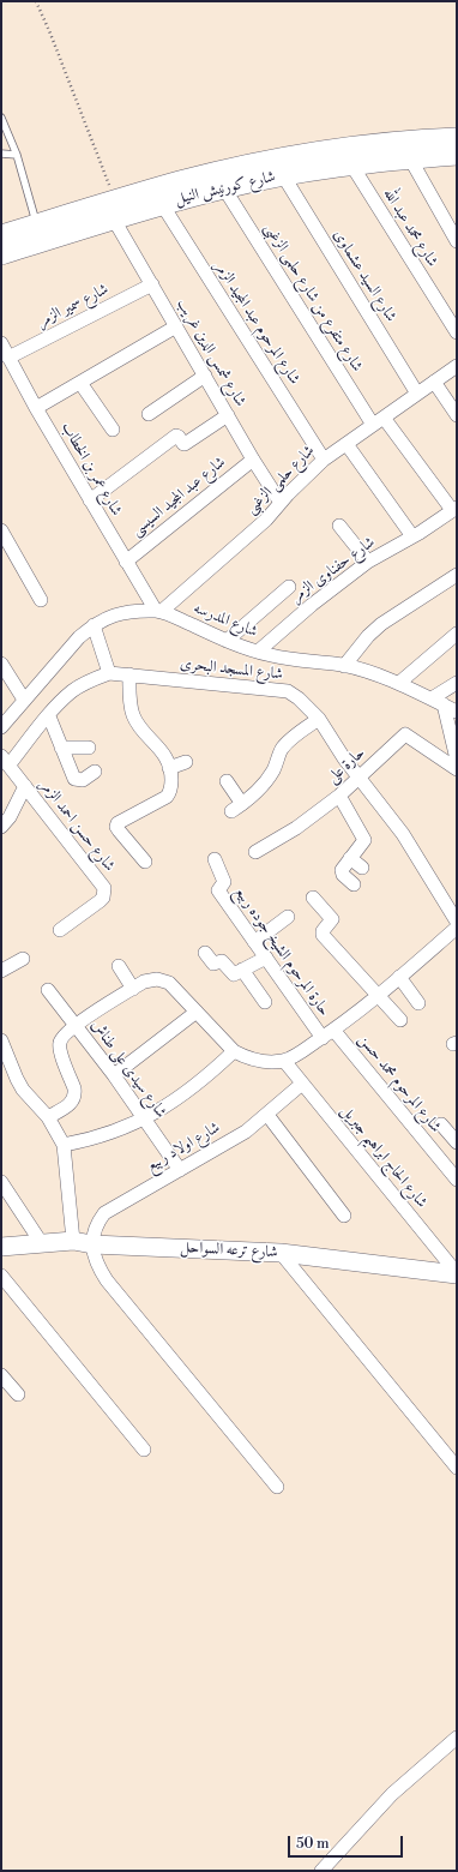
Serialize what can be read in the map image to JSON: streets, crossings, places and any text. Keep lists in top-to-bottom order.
{
  "streets": {
    "main road": ["شارع كورنيش النيل", "شارع ترعه السواحل"],
    "street": [
      "شارع محمد عبد الله",
      "شارع السيد عشماوى",
      "شارع متفرع من شارع حلمى الزغبى",
      "شارع سمير الزمر",
      "شارع المرحوم عبد المجيد الزمر",
      "شارع شمس الدين غريب",
      "شارع عمر بن الخطاب",
      "شارع حلمى الزغبى",
      "شارع عبد المجيد السيسى",
      "شارع حفناوى الزمر",
      "شارع المدرسه",
      "شارع المسجد البحرى",
      "حارة على",
      "شارع حسن احمد الزمر",
      "حارة المرحوم الشيخ جوده ربيع",
      "شارع سيدى على طناش",
      "شارع المرحوم محمد حسن",
      "شارع اولاد ربيع",
      "شارع الحاج ابراهيم جبريل"
    ]
  },
  "crossings": [
    ["شارع كورنيش النيل", "شارع محمد عبد الله"],
    ["شارع كورنيش النيل", "شارع السيد عشماوى"],
    ["شارع كورنيش النيل", "شارع متفرع من شارع حلمى الزغبى"],
    ["شارع كورنيش النيل", "شارع المرحوم عبد المجيد الزمر"],
    ["شارع كورنيش النيل", "شارع شمس الدين غريب"],
    ["شارع السيد عشماوى", "شارع حلمى الزغبى"],
    ["شارع متفرع من شارع حلمى الزغبى", "شارع حلمى الزغبى"],
    ["شارع متفرع من شارع حلمى الزغبى", "شارع حفناوى الزمر"],
    ["شارع سمير الزمر", "شارع شمس الدين غريب"],
    ["شارع سمير الزمر", "شارع عمر بن الخطاب"],
    ["شارع المرحوم عبد المجيد الزمر", "شارع حلمى الزغبى"],
    ["شارع شمس الدين غريب", "شارع حلمى الزغبى"],
    ["شارع شمس الدين غريب", "شارع عبد المجيد السيسى"],
    ["شارع عمر بن الخطاب", "شارع حلمى الزغبى"],
    ["شارع عمر بن الخطاب", "شارع عبد المجيد السيسى"],
    ["شارع عمر بن الخطاب", "شارع المدرسه"],
    ["شارع حلمى الزغبى", "شارع المدرسه"],
    ["شارع حفناوى الزمر", "شارع المدرسه"],
    ["شارع المسجد البحرى", "حارة على"],
    ["شارع المسجد البحرى", "شارع حسن احمد الزمر"],
    ["شارع سيدى على طناش", "شارع اولاد ربيع"],
    ["شارع اولاد ربيع", "شارع الحاج ابراهيم جبريل"],
    ["شارع اولاد ربيع", "شارع ترعه السواحل"],
    ["شارع الحاج ابراهيم جبريل", "شارع ترعه السواحل"]
  ],
  "scale_bar": "50 m"
}
